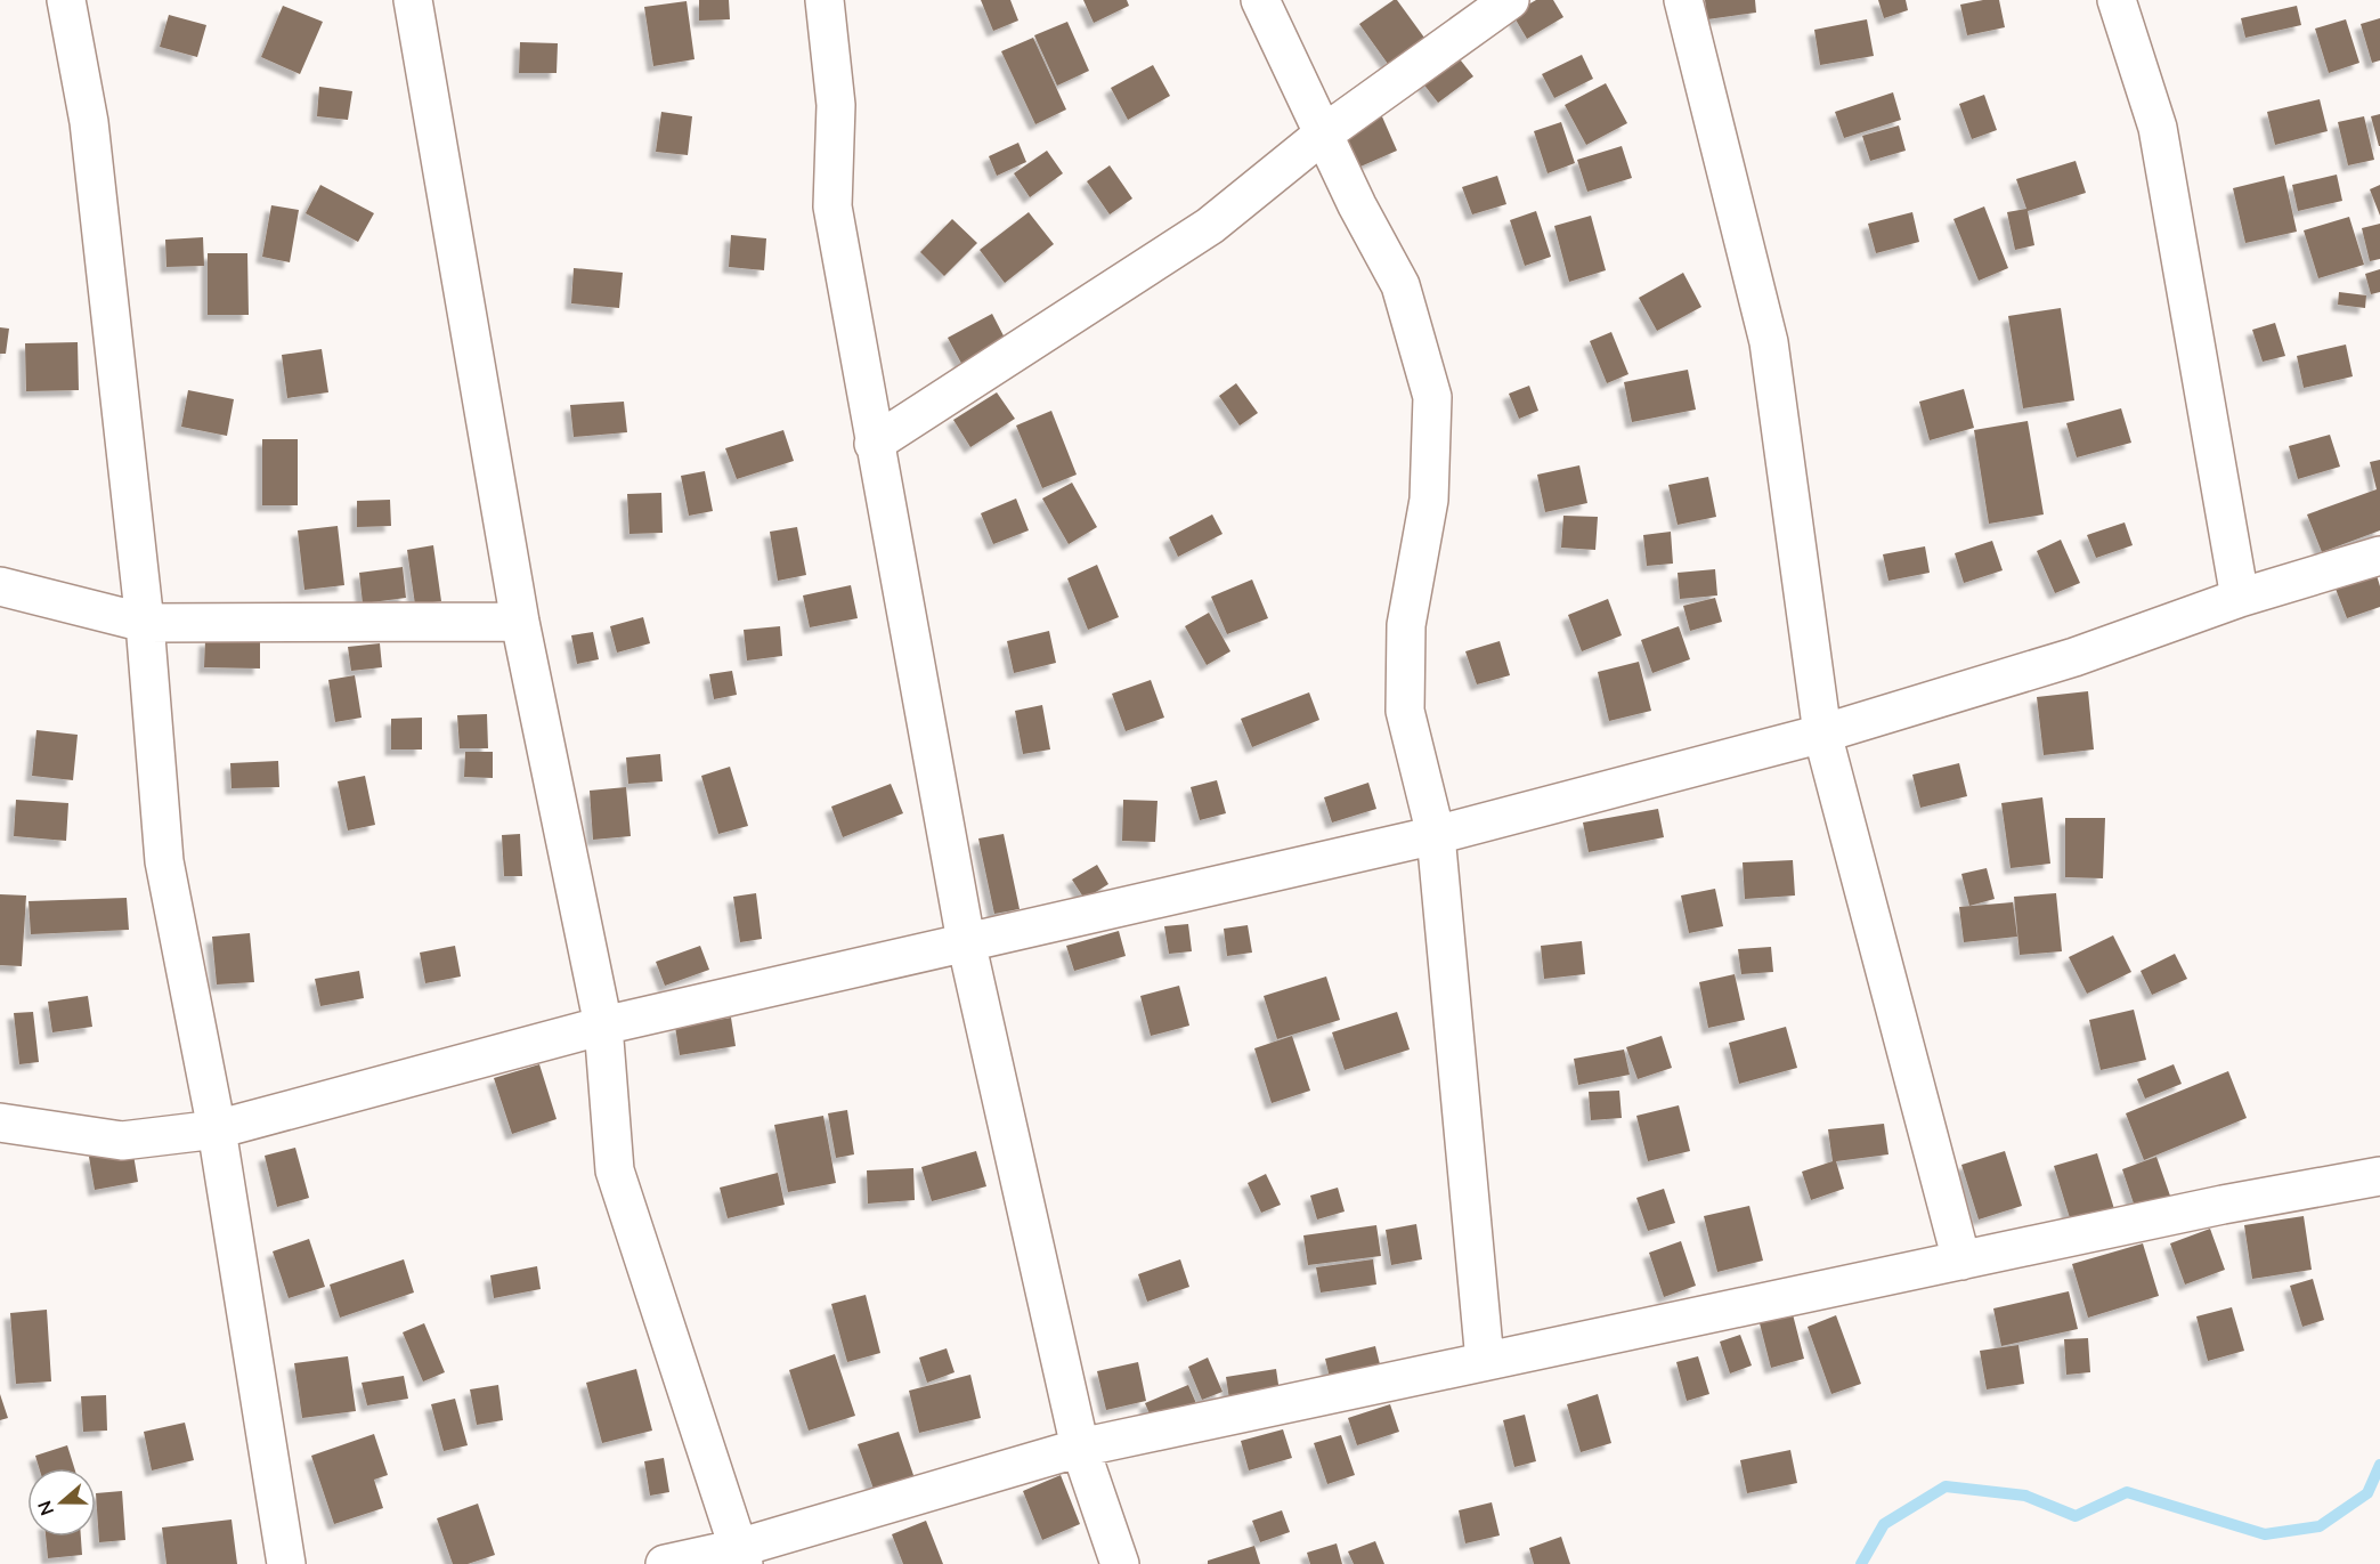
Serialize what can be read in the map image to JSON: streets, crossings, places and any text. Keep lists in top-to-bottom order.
{
  "north": "left"
}
